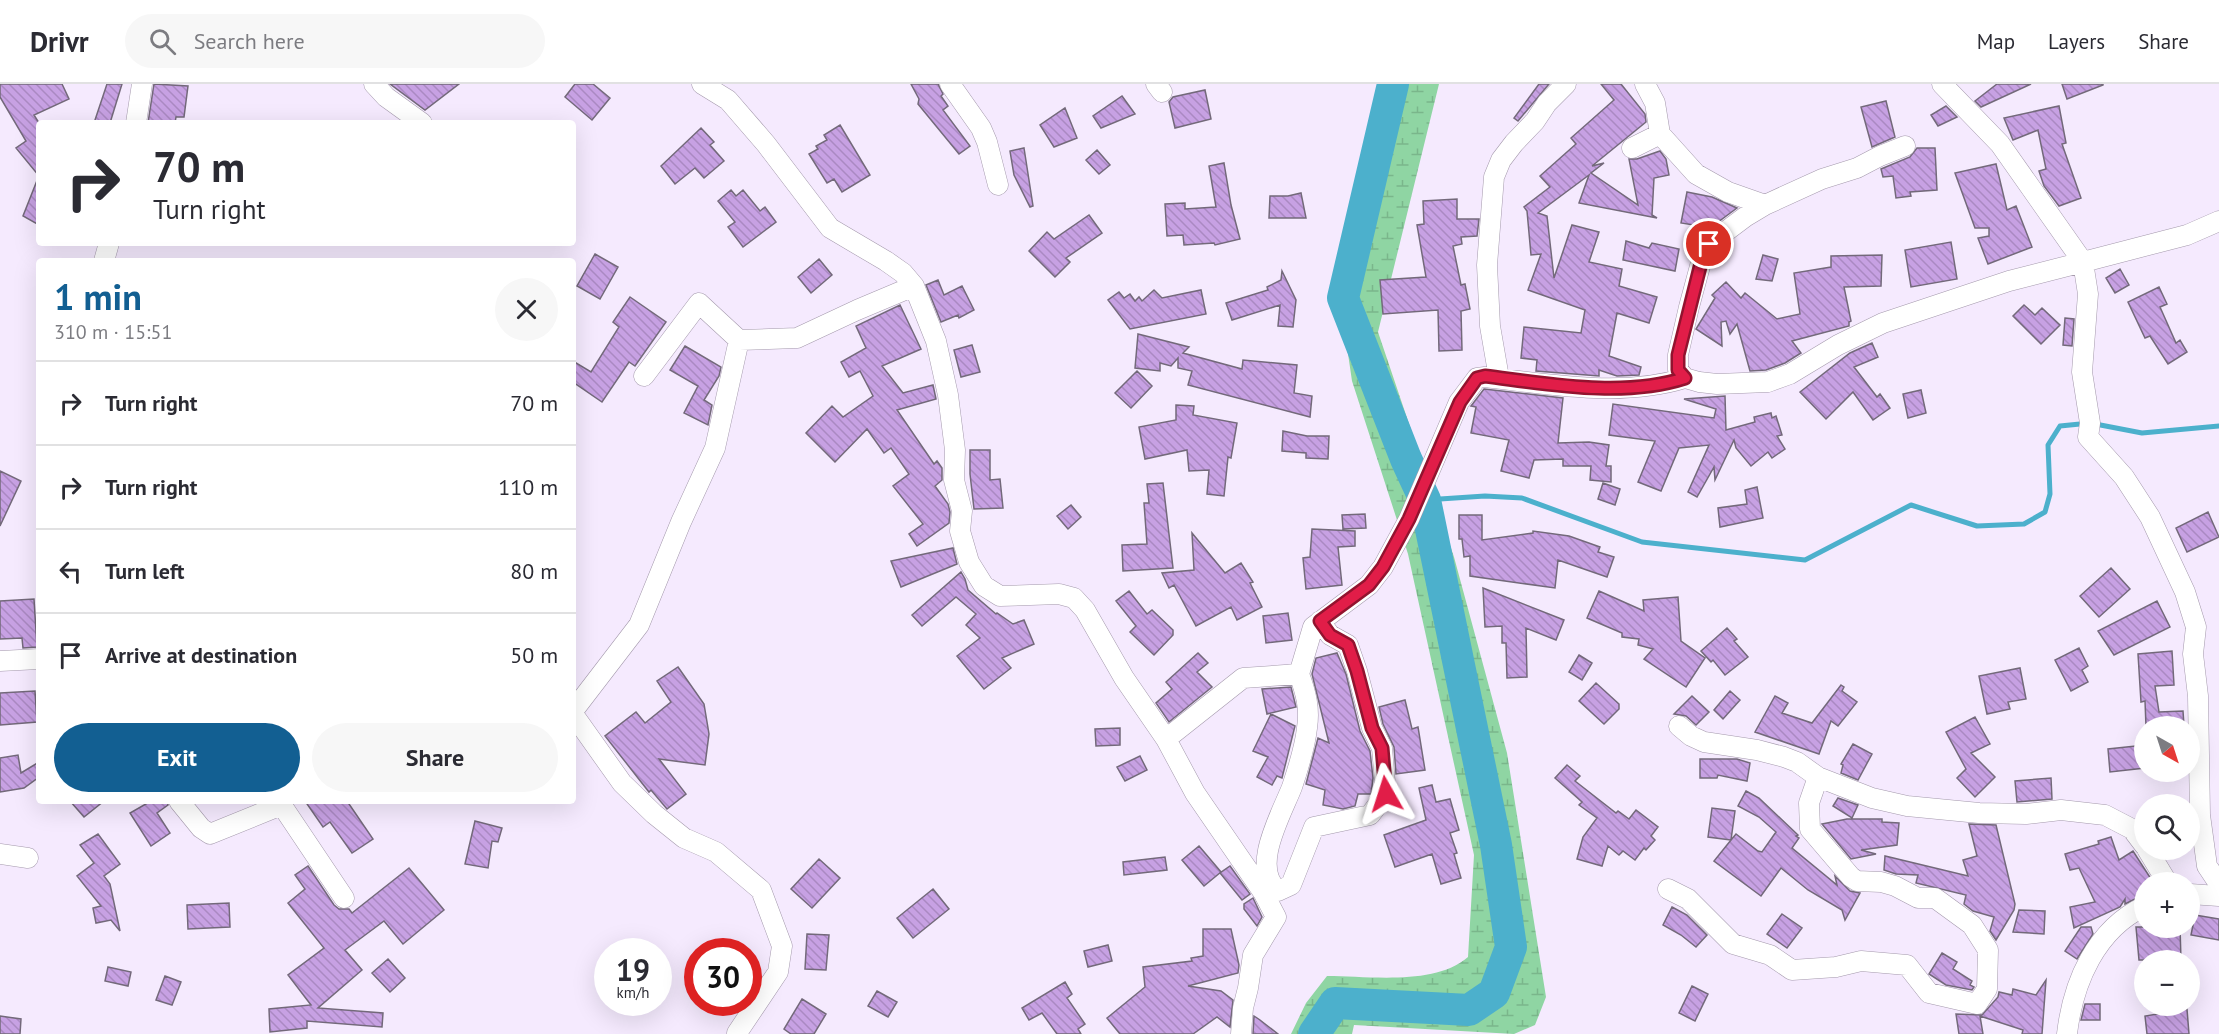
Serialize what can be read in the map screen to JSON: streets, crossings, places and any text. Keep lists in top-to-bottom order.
{
  "north": "bottom right",
  "page": {
    "header": "Drivr",
    "search": "Search here",
    "nav": ["Map", "Layers", "Share"],
    "turn": ["70 m", "Turn right"],
    "heading": ["1 min", "310 m · 15:51"],
    "list": [
      {
        "name": "Turn right",
        "value": "70 m"
      },
      {
        "name": "Turn right",
        "value": "110 m"
      },
      {
        "name": "Turn left",
        "value": "80 m"
      },
      {
        "name": "Arrive at destination",
        "value": "50 m"
      }
    ],
    "buttons": ["Exit", "Share"],
    "map_buttons": ["+", "−"],
    "speed": "19 km/h",
    "limit": "30"
  }
}
